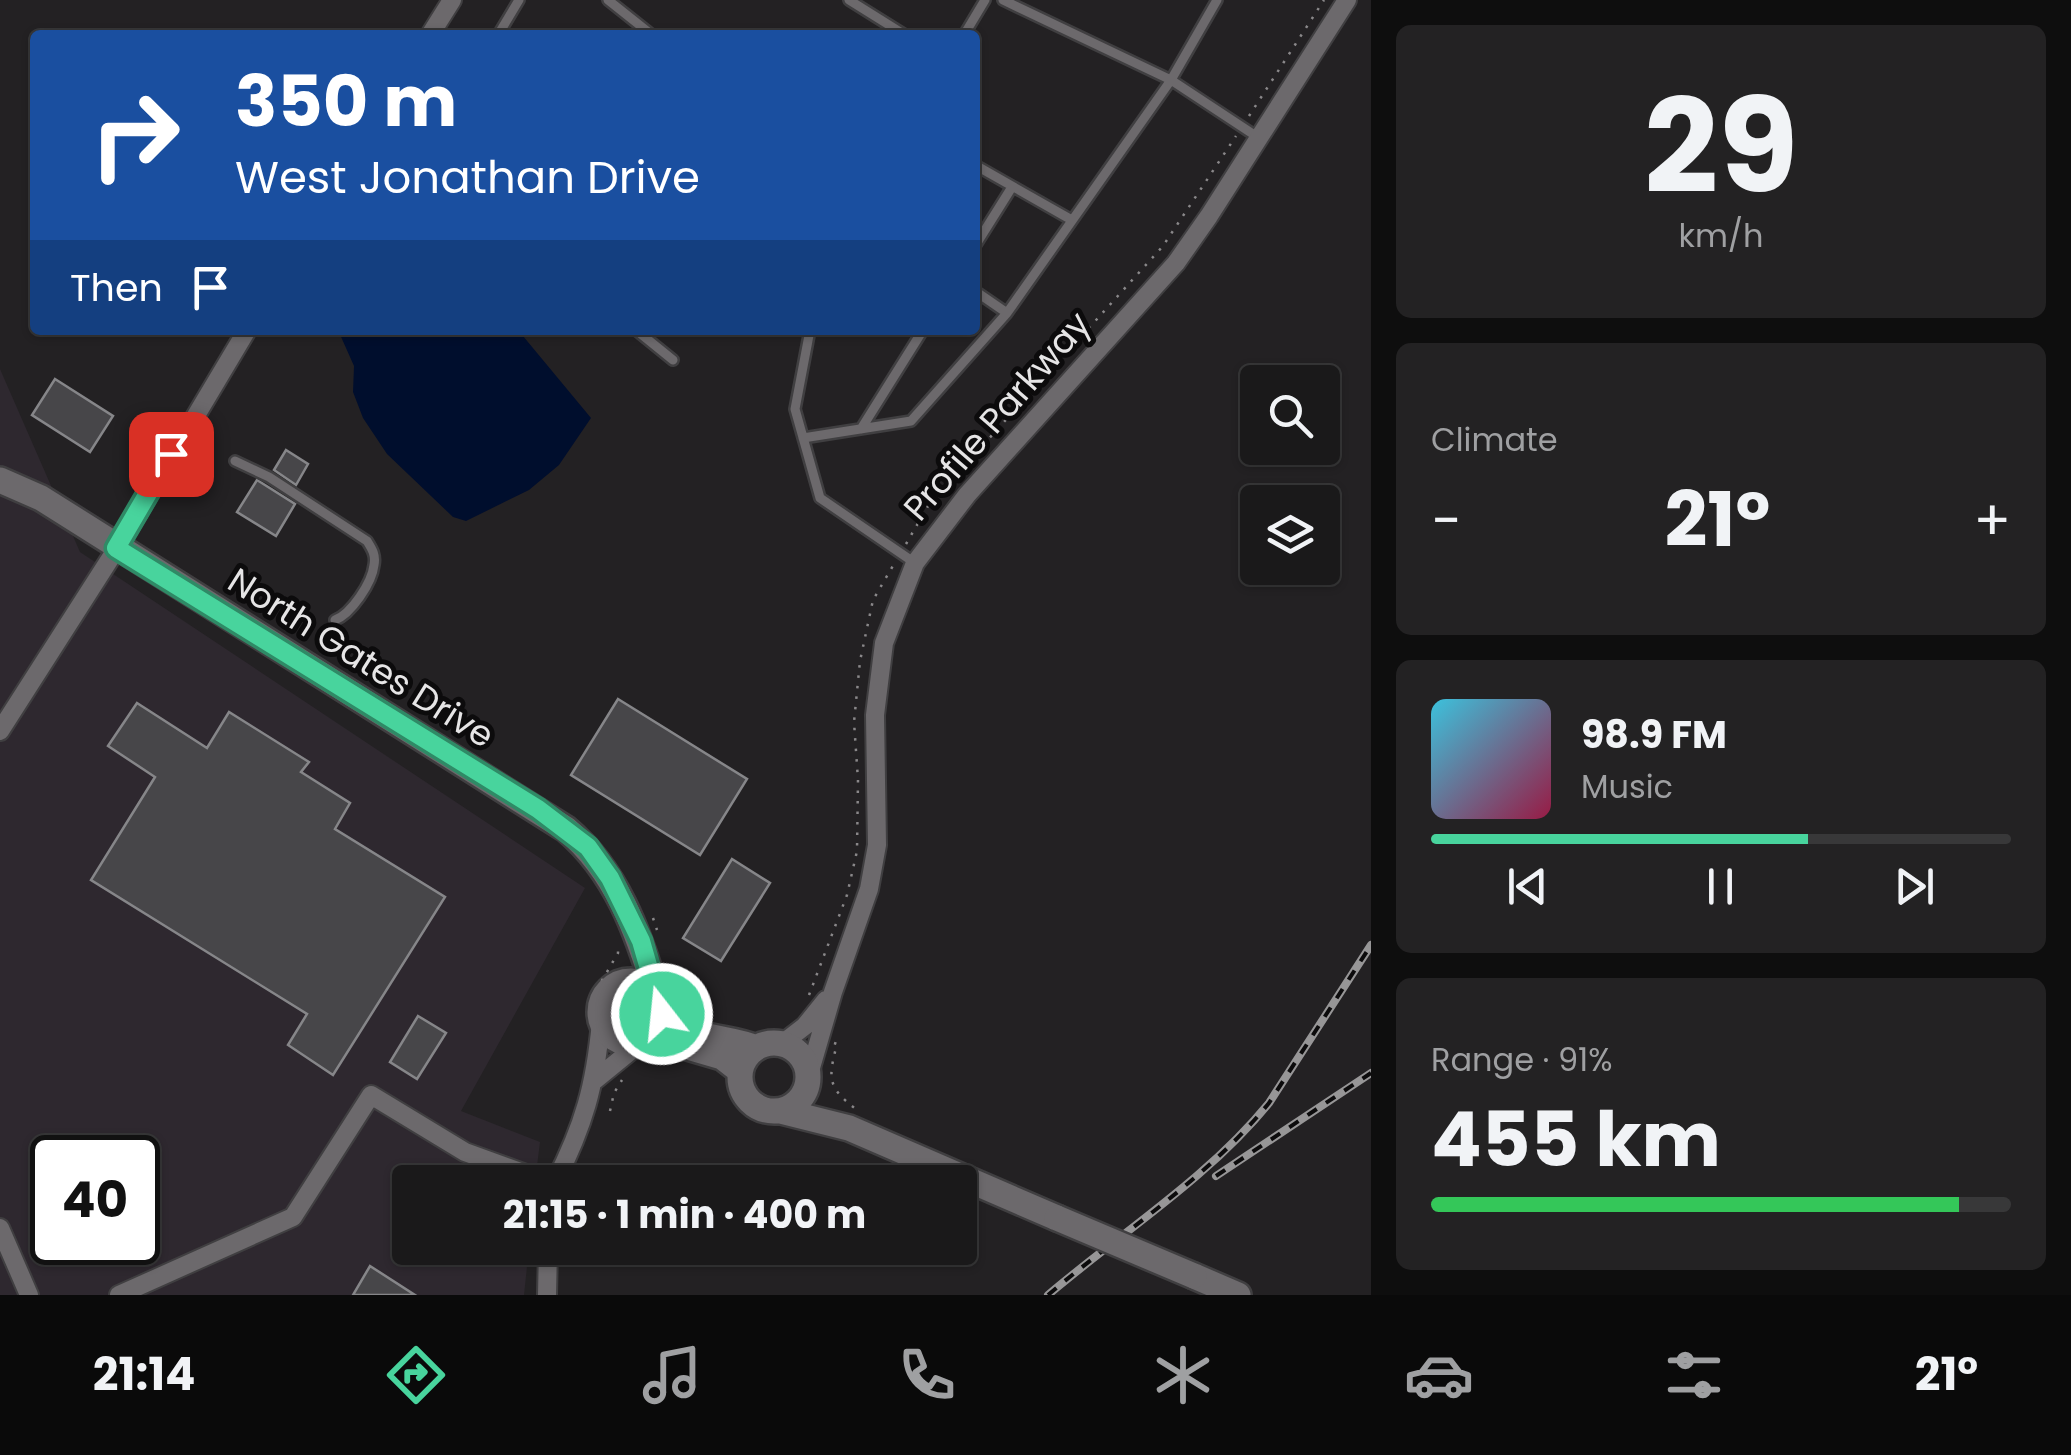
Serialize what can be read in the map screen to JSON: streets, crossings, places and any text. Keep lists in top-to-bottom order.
{
  "streets": {
    "street": ["Profile Parkway", "North Gates Drive"]
  },
  "page": {
    "tile": [
      ["29", "km/h"],
      "Climate",
      ["Range · 91%", "455 km"]
    ],
    "turn": ["350 m", "West Jonathan Drive"],
    "then": "Then",
    "heat": ["−", "21°", "+"],
    "song": ["98.9 FM", "Music"],
    "limit": "40",
    "trip": "21:15 · 1 min · 400 m",
    "tabs": ["21:14", "21°"]
  }
}
